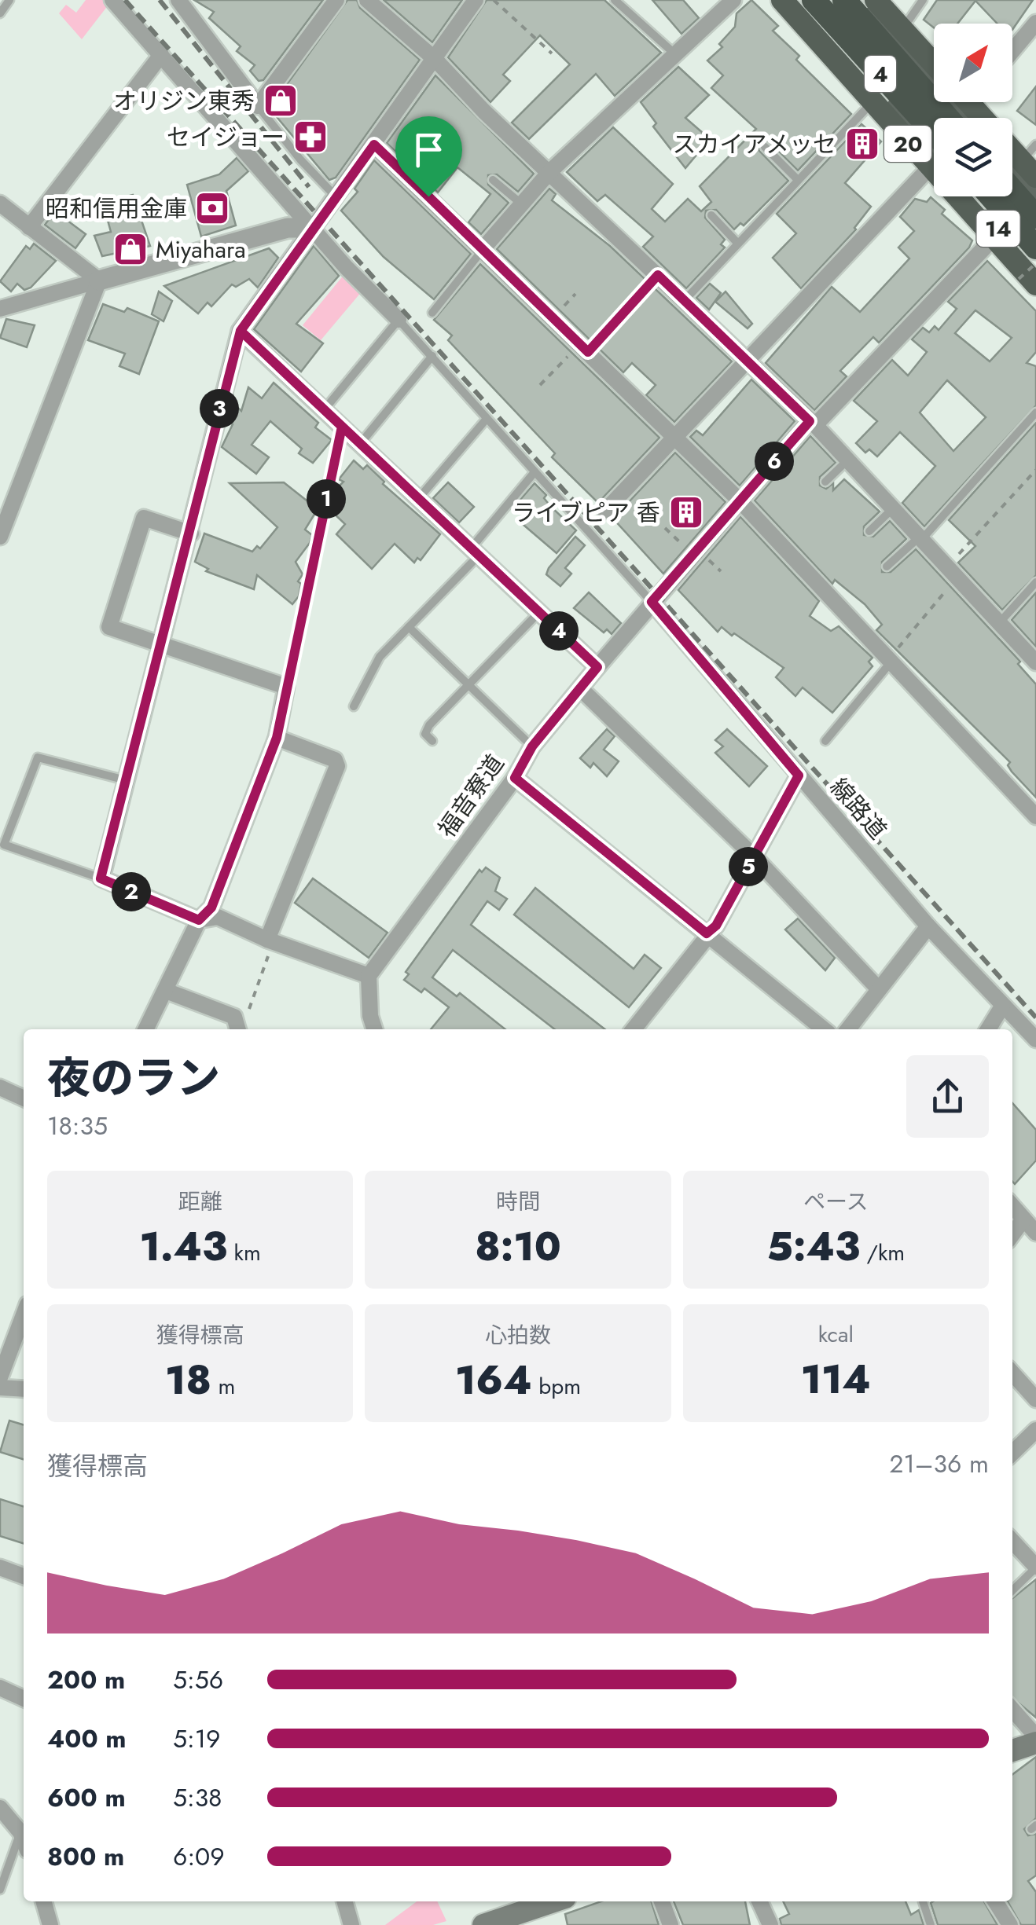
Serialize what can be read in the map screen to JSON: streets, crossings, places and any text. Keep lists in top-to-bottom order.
{
  "streets": {
    "highway": ["4", "20"],
    "main road": ["14"],
    "street": ["福音寮道", "線路道"]
  },
  "crossings": [
    ["20", "14"],
    ["20", "福音寮道"],
    ["福音寮道", "線路道"]
  ],
  "places": {
    "shop": ["オリジン東秀", "Miyahara"],
    "pharmacy": ["セイジョー"],
    "building": ["スカイアメッセ", "ライブピア 香"],
    "bank": ["昭和信用金庫"]
  },
  "north": "top right",
  "page": {
    "pins": [
      "3",
      "6",
      "1",
      "4",
      "5",
      "2"
    ],
    "heading": ["夜のラン", "18:35"],
    "stats": [
      ["距離", "1.43 km"],
      ["時間", "8:10"],
      ["ペース", "5:43 /km"],
      ["獲得標高", "18 m"],
      ["心拍数", "164 bpm"],
      ["kcal", "114"]
    ],
    "chart": ["獲得標高", "21–36 m"],
    "list": [
      {
        "name": "200 m",
        "note": "5:56"
      },
      {
        "name": "400 m",
        "note": "5:19"
      },
      {
        "name": "600 m",
        "note": "5:38"
      },
      {
        "name": "800 m",
        "note": "6:09"
      }
    ]
  }
}
